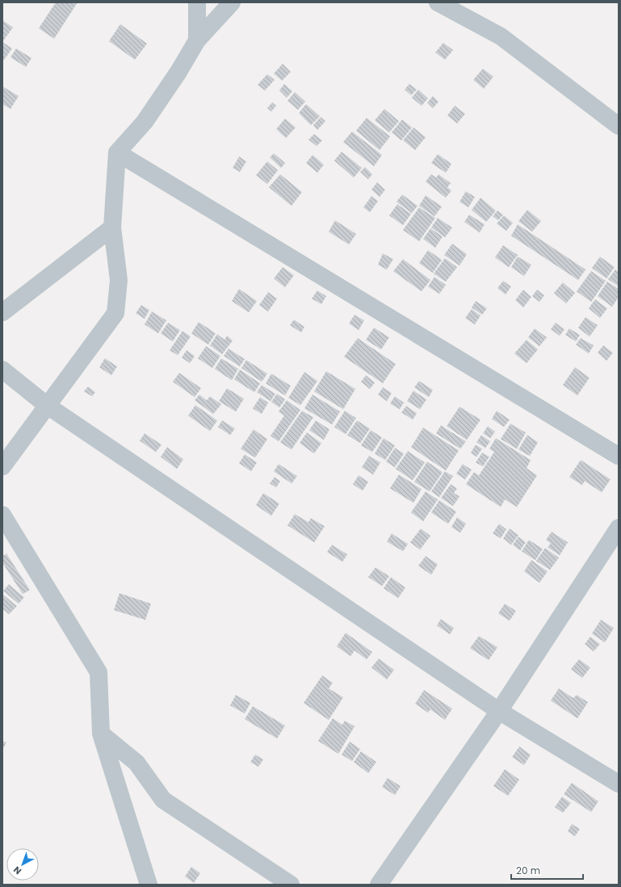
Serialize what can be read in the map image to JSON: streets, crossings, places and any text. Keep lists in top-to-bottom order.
{
  "scale_bar": "20 m",
  "north": "bottom left"
}
